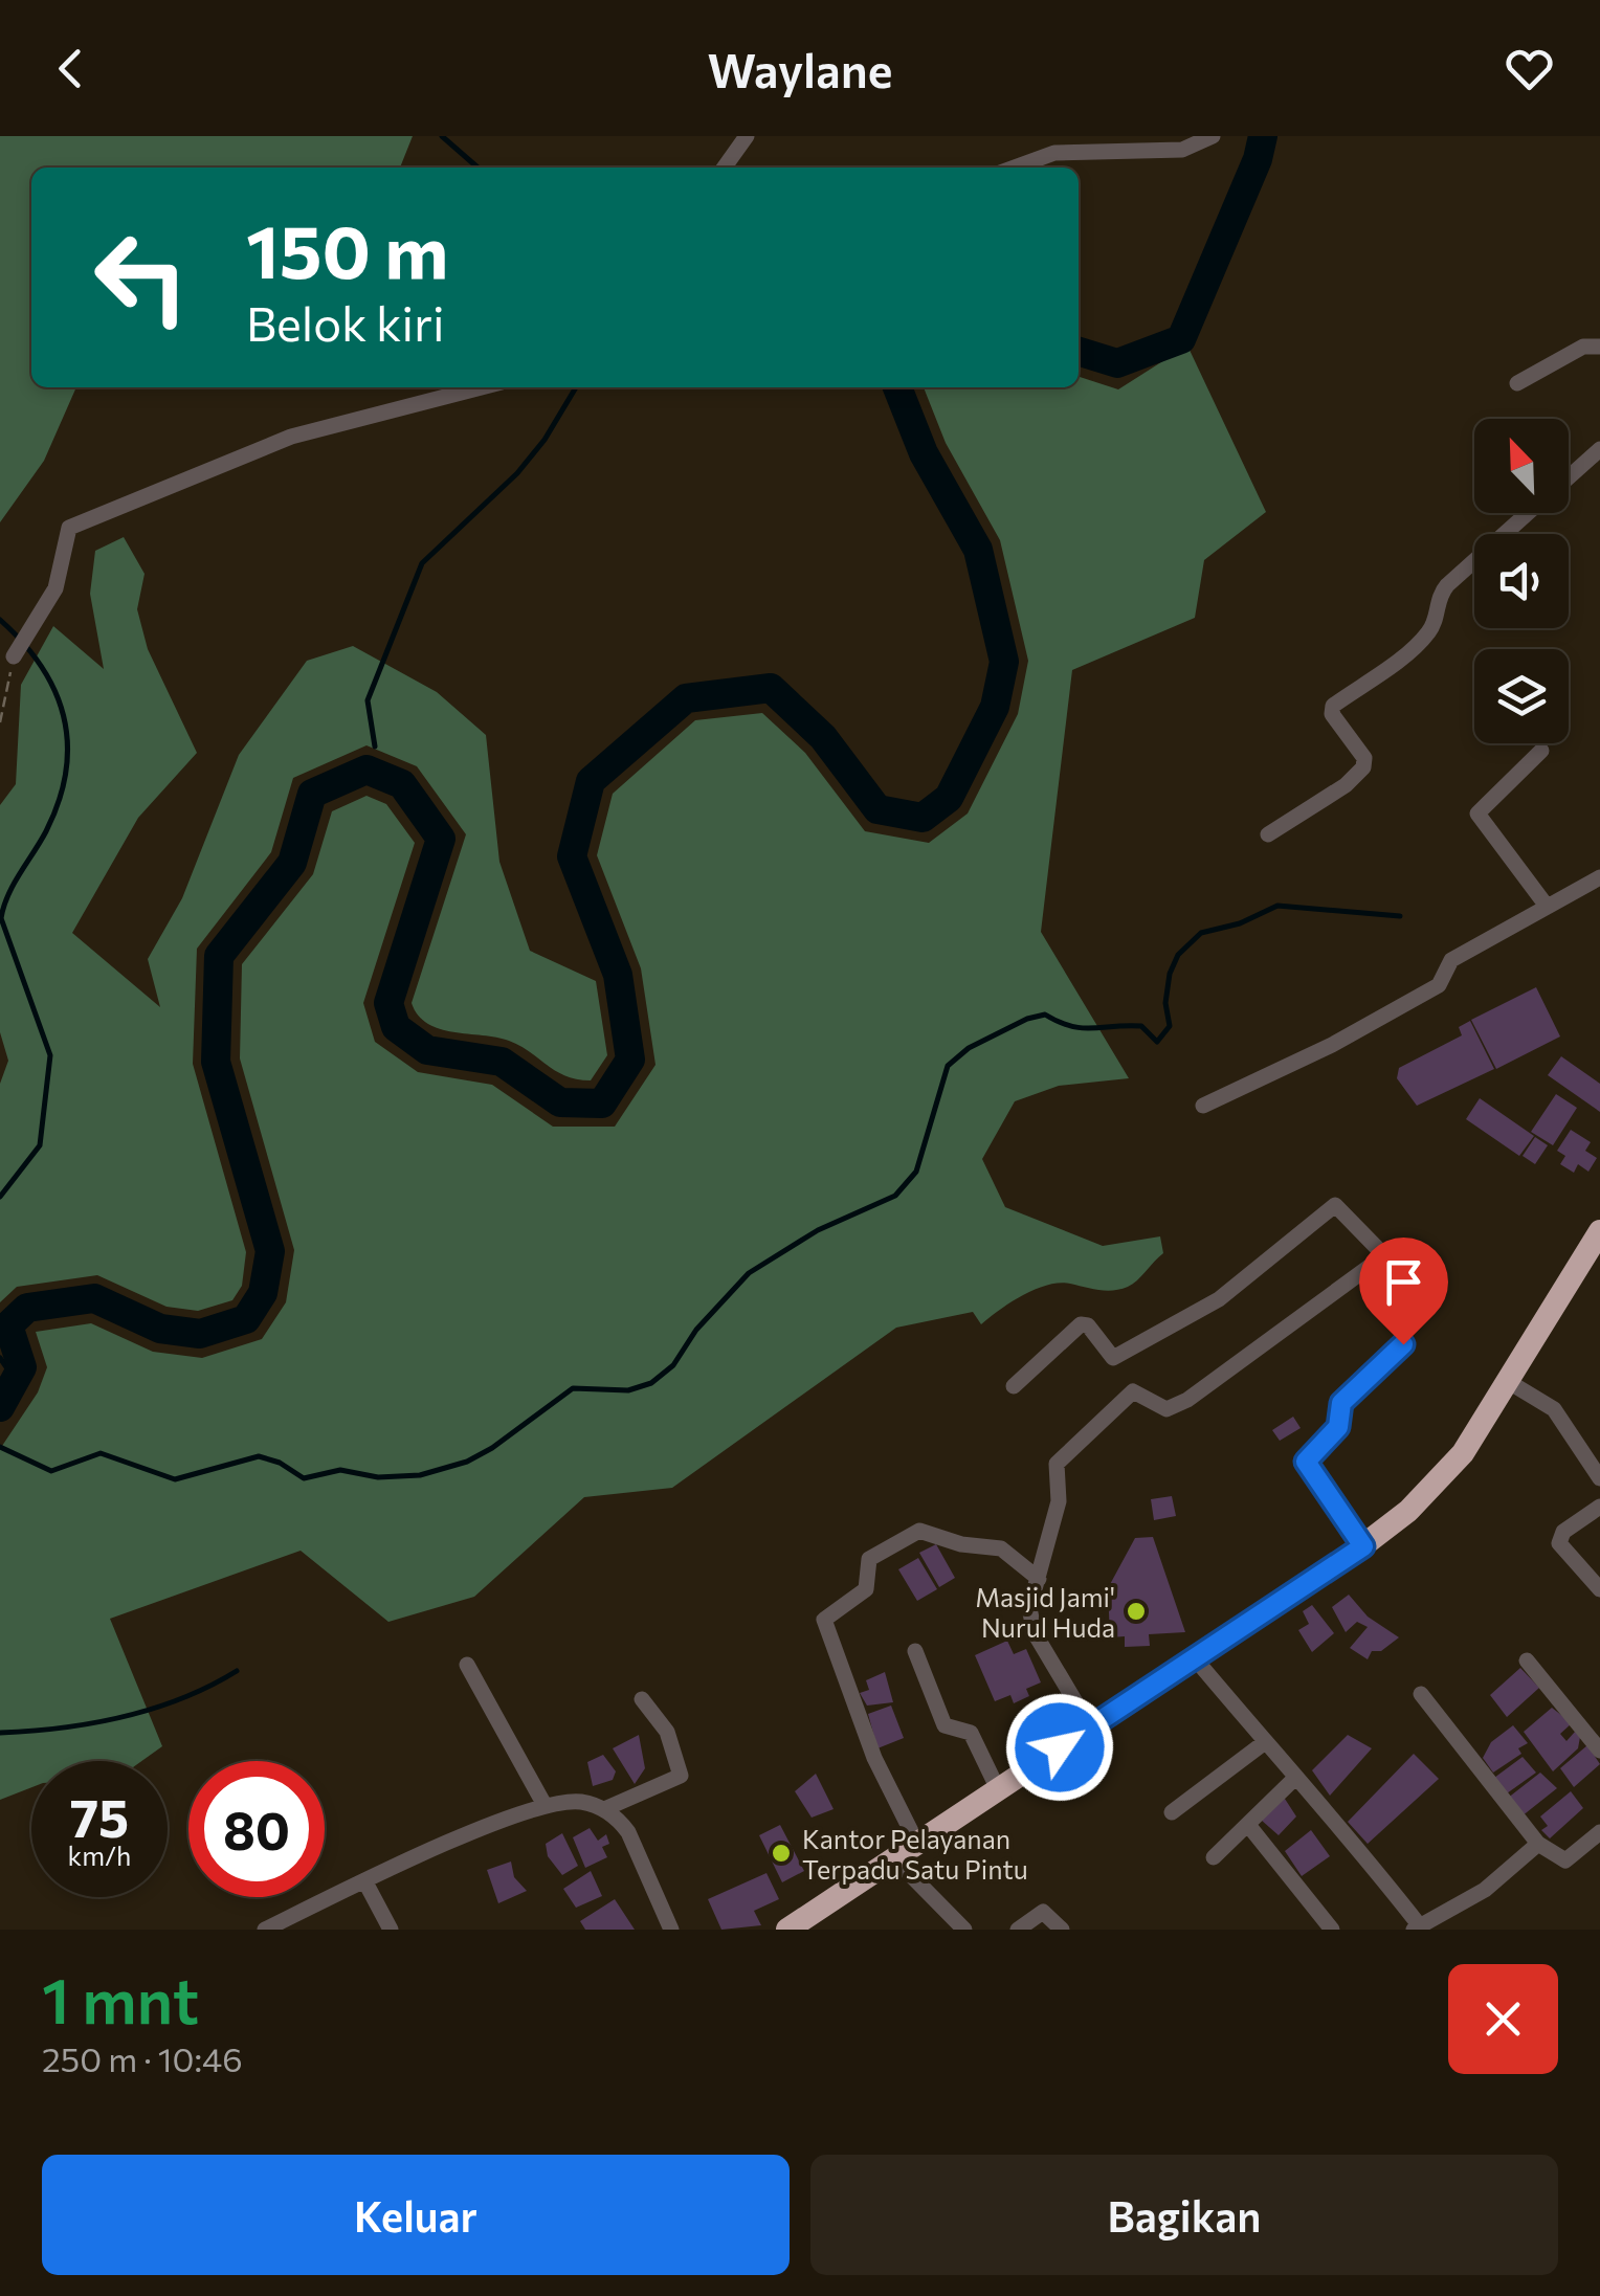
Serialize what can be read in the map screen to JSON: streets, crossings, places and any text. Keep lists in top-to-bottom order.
{
  "places": ["Masjid Jami' Nurul Huda", "Kantor Pelayanan Terpadu Satu Pintu"],
  "north": "top left",
  "page": {
    "header": "Waylane",
    "turn": ["150 m", "Belok kiri"],
    "speed": "75 km/h",
    "limit": "80",
    "heading": ["1 mnt", "250 m · 10:46"],
    "buttons": ["Keluar", "Bagikan"]
  }
}
